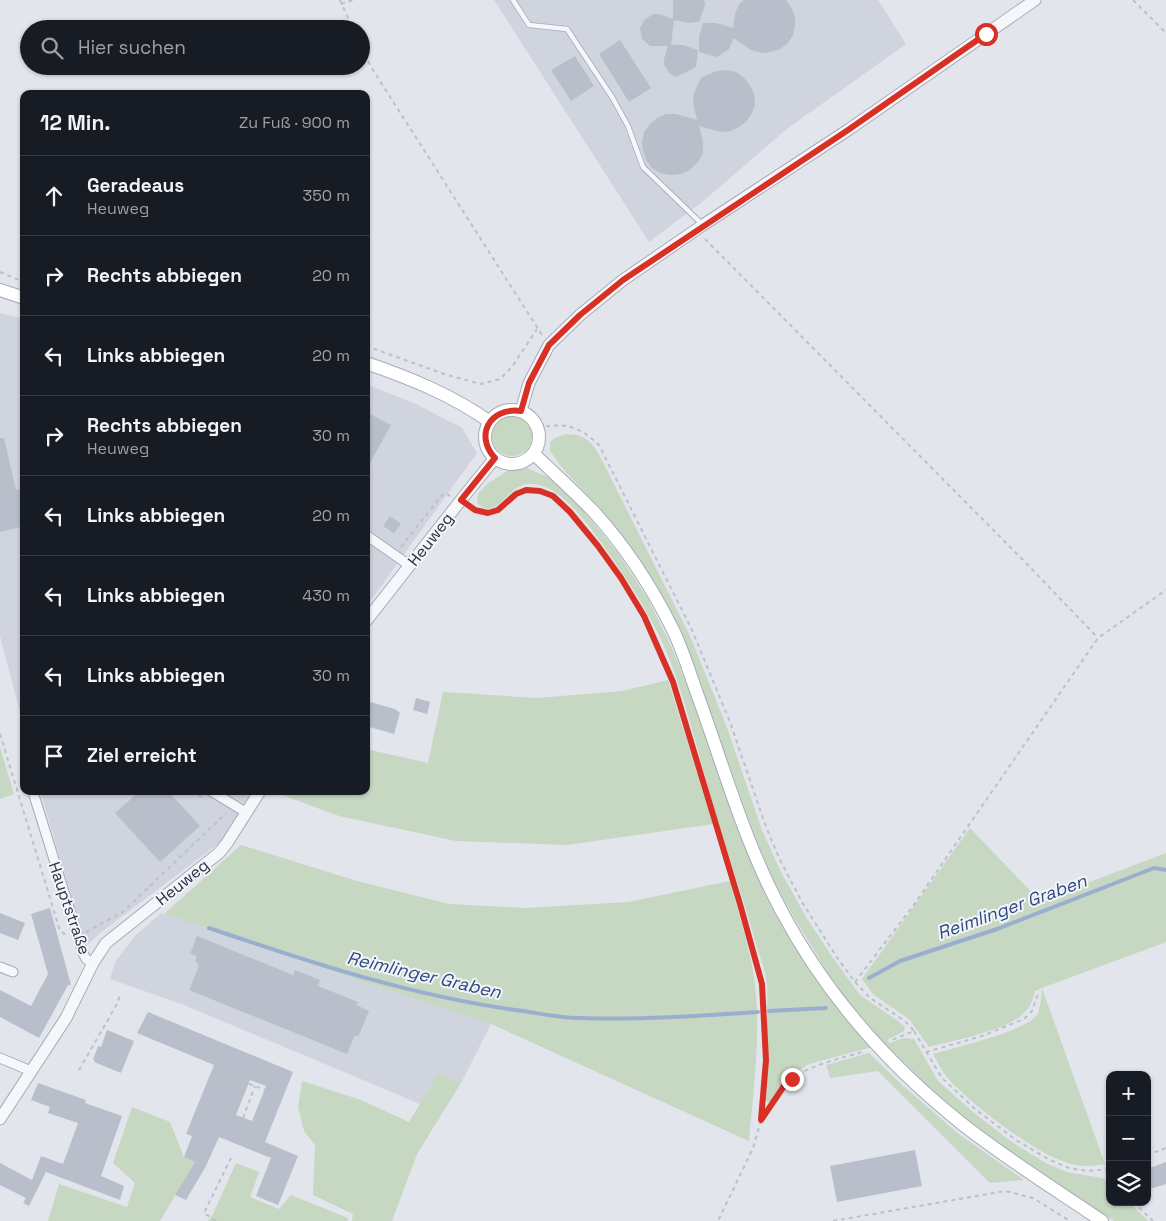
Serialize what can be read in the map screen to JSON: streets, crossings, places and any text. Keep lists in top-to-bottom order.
{
  "streets": {
    "street": ["Heuweg", "Hauptstraße"]
  },
  "crossings": [
    ["Heuweg", "Hauptstraße"]
  ],
  "water": ["Reimlinger Graben"],
  "page": {
    "search": "Hier suchen",
    "heading": ["12 Min.", "Zu Fuß · 900 m"],
    "list": [
      ["Geradeaus", "Heuweg", "350 m"],
      ["Rechts abbiegen", "20 m"],
      ["Links abbiegen", "20 m"],
      ["Rechts abbiegen", "Heuweg", "30 m"],
      ["Links abbiegen", "20 m"],
      ["Links abbiegen", "430 m"],
      ["Links abbiegen", "30 m"],
      "Ziel erreicht"
    ],
    "map_buttons": ["+", "−"]
  }
}
